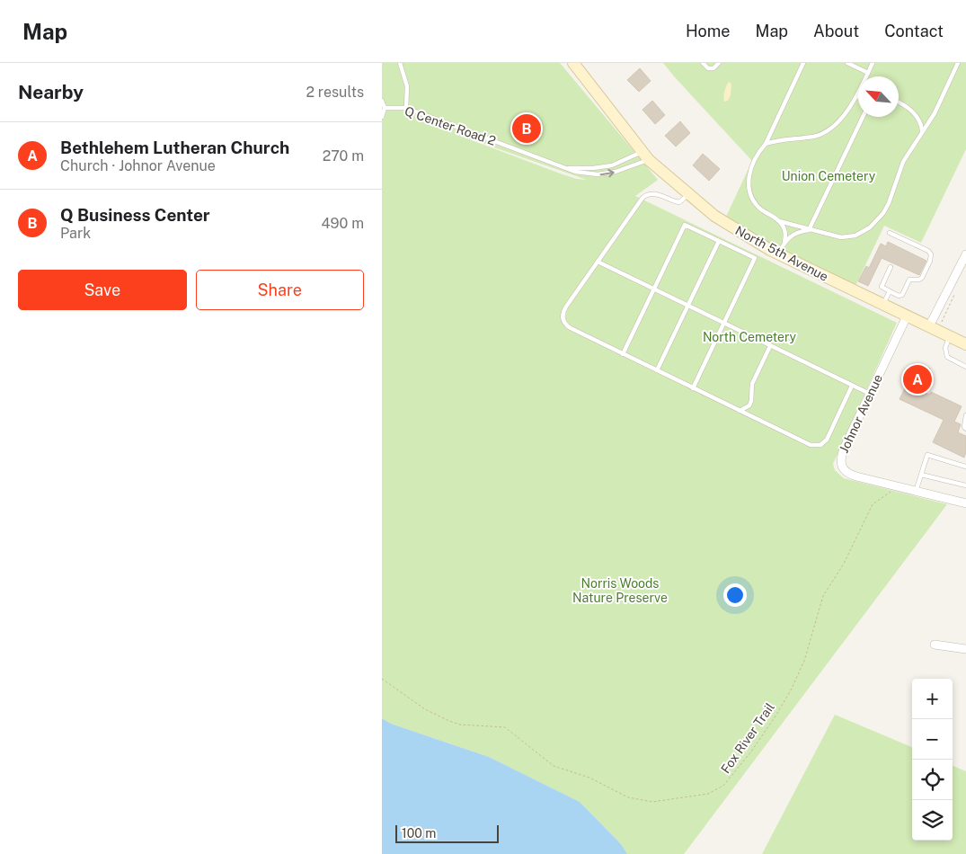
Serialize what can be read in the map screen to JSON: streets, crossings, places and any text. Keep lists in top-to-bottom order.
{
  "streets": {
    "main road": ["North 5th Avenue"],
    "street": ["Johnor Avenue"],
    "lane": ["Q Center Road 2"],
    "path": ["Fox River Trail"]
  },
  "crossings": [
    ["North 5th Avenue", "Johnor Avenue"],
    ["Johnor Avenue", "Fox River Trail"]
  ],
  "parks": ["Union Cemetery", "North Cemetery", "Norris Woods Nature Preserve"],
  "scale_bar": "100 m",
  "north": "top left",
  "page": {
    "header": "Map",
    "nav": [
      "Home",
      "Map",
      "About",
      "Contact"
    ],
    "heading": ["Nearby", "2 results"],
    "pins": ["B", "A"],
    "list": [
      {
        "mark": "A",
        "name": "Bethlehem Lutheran Church",
        "note": "Church · Johnor Avenue",
        "value": "270 m"
      },
      {
        "mark": "B",
        "name": "Q Business Center",
        "note": "Park",
        "value": "490 m"
      }
    ],
    "buttons": ["Save", "Share"],
    "map_buttons": ["+", "−"],
    "scale": "100 m"
  }
}
